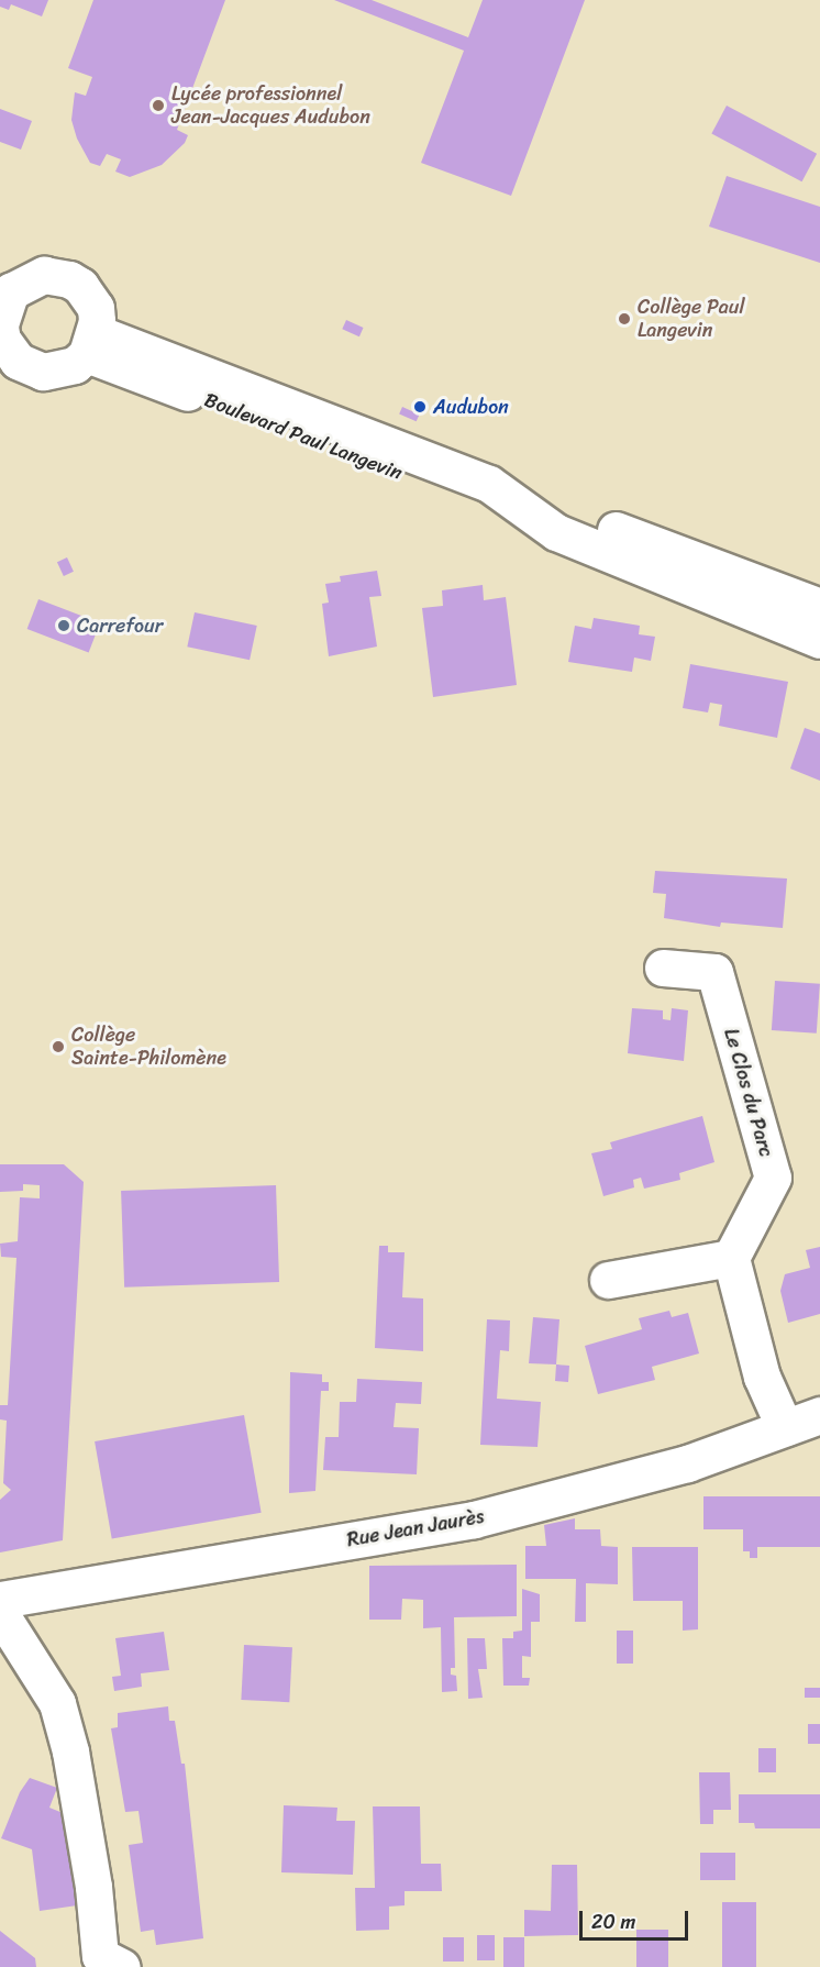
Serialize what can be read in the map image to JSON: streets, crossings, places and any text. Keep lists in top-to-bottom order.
{
  "streets": {
    "street": ["Boulevard Paul Langevin", "Le Clos du Parc", "Rue Jean Jaurès"]
  },
  "places": [
    "Lycée professionnel Jean-Jacques Audubon",
    "Collège Paul Langevin",
    "Audubon",
    "Carrefour",
    "Collège Sainte-Philomène"
  ],
  "scale_bar": "20 m"
}
